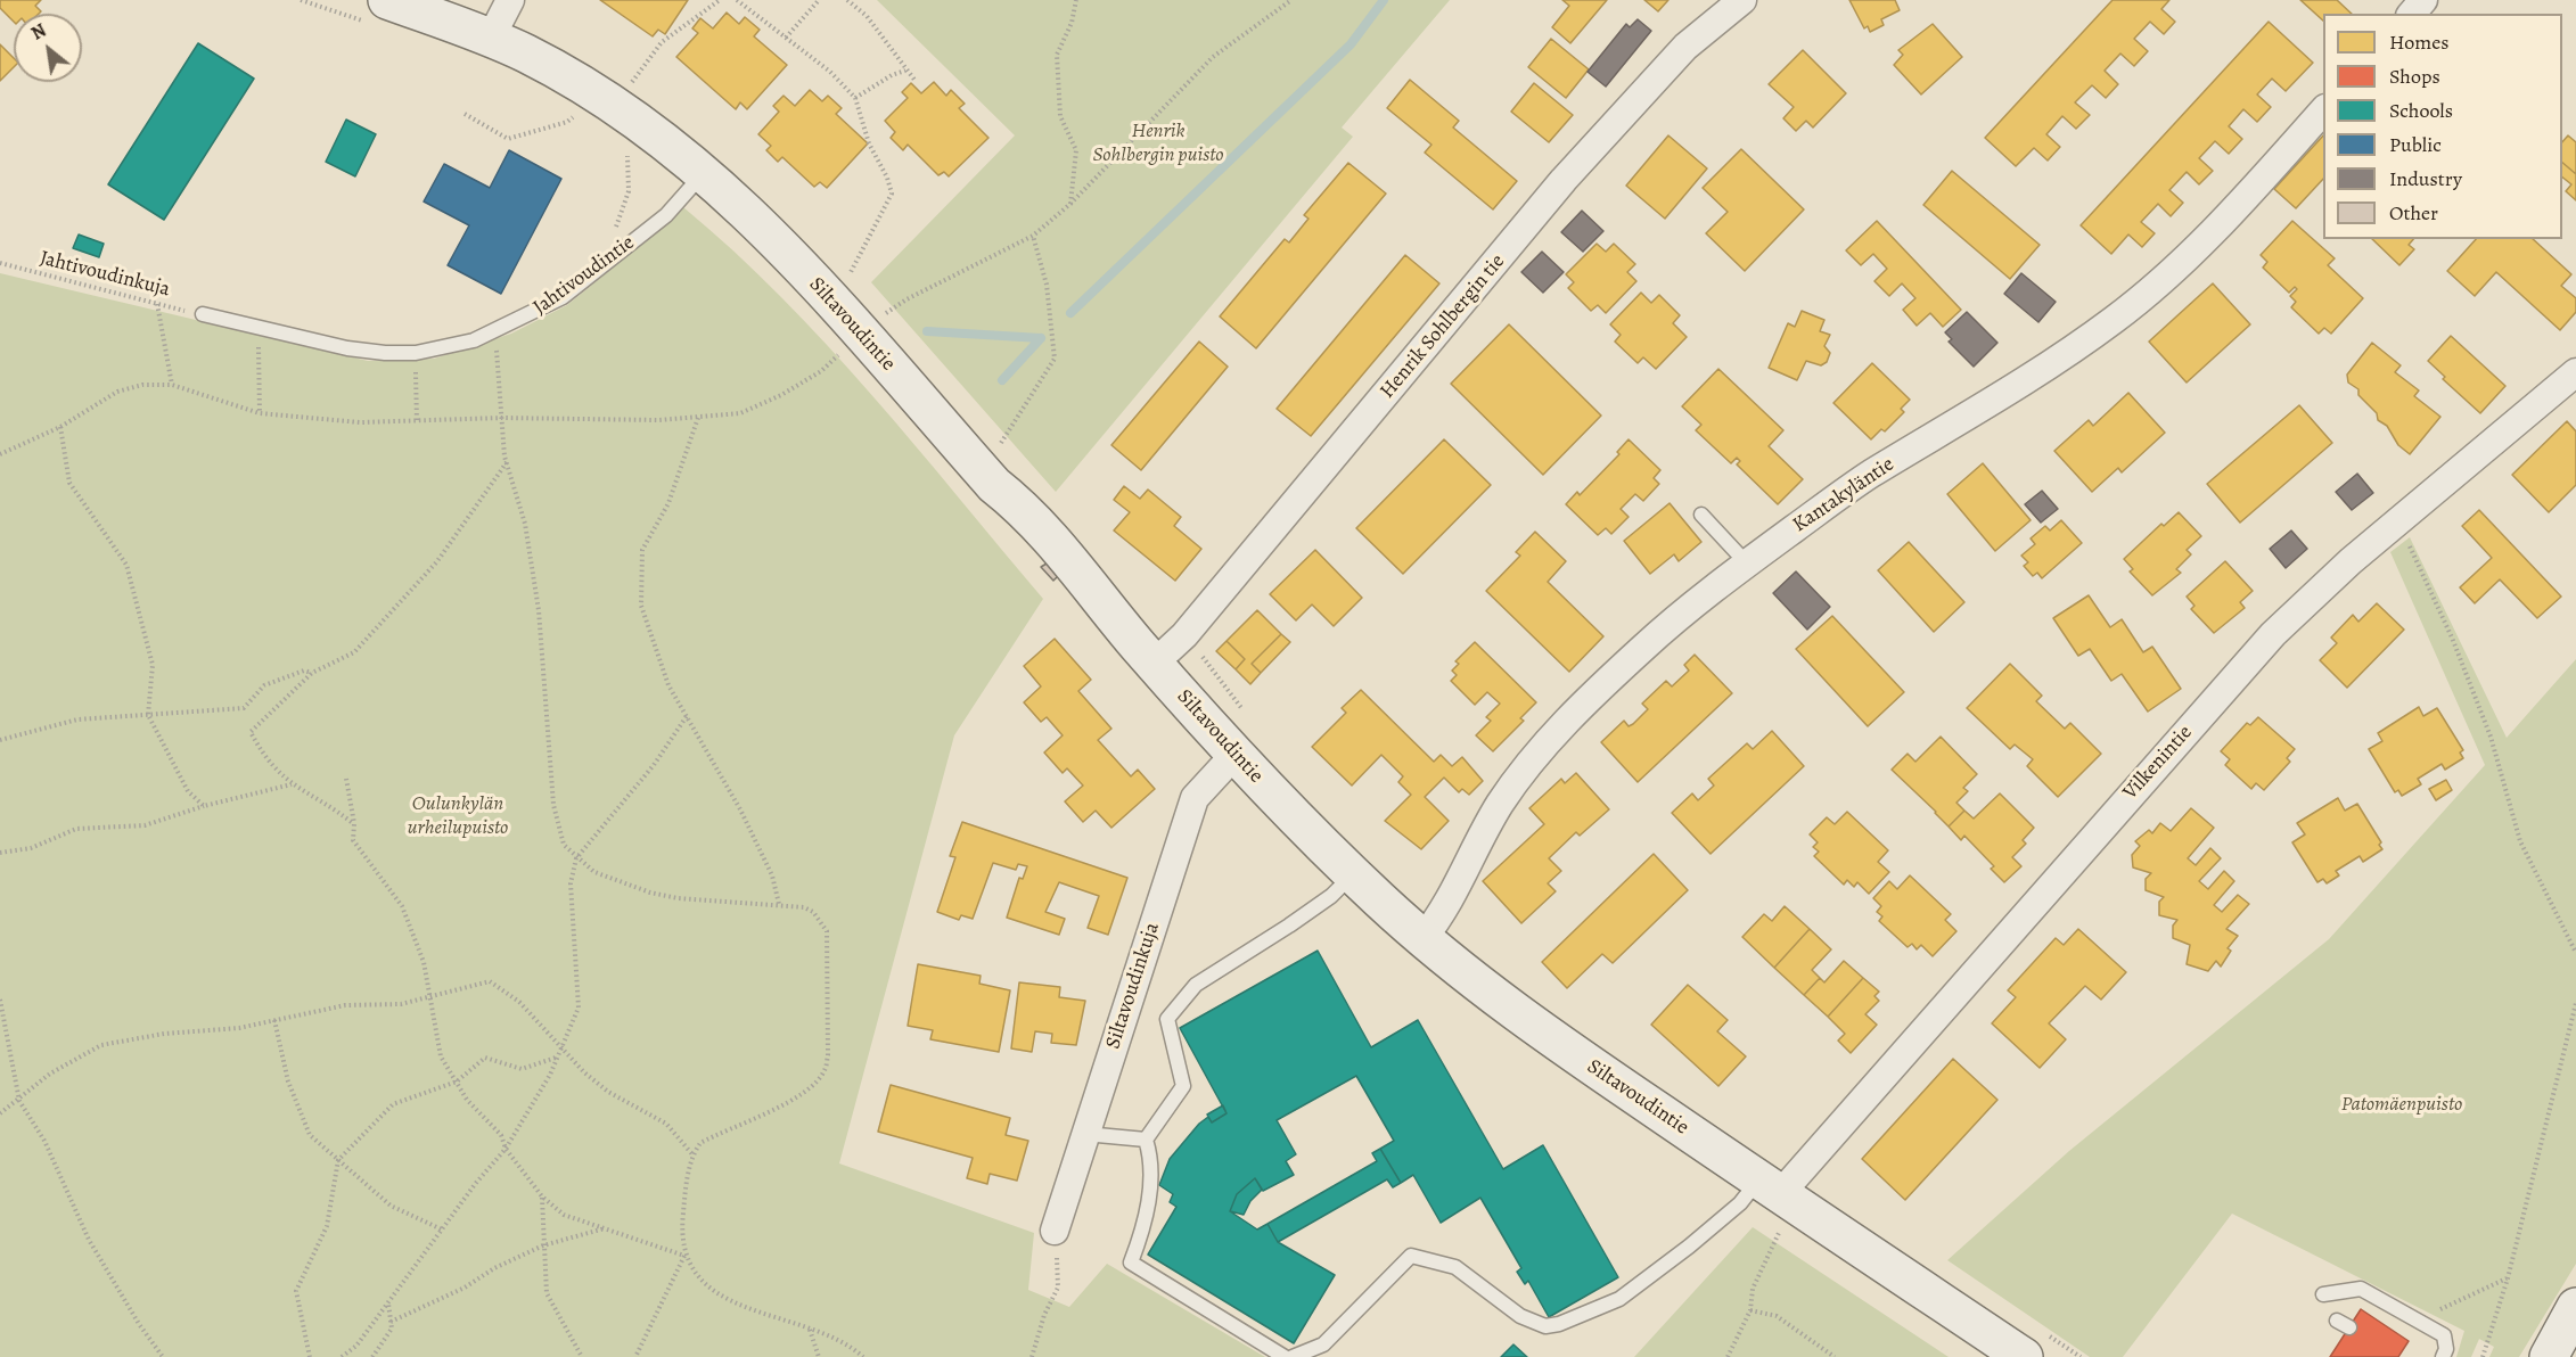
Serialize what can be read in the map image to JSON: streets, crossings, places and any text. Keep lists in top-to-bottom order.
{
  "streets": {
    "main road": ["Siltavoudintie"],
    "street": [
      "Henrik Sohlbergin tie",
      "Kantakyläntie",
      "Vilkenintie",
      "Siltavoudinkuja"
    ],
    "lane": ["Jahtivoudintie"],
    "path": ["Jahtivoudinkuja"]
  },
  "crossings": [
    ["Jahtivoudinkuja", "Jahtivoudintie"],
    ["Jahtivoudintie", "Siltavoudintie"],
    ["Siltavoudintie", "Henrik Sohlbergin tie"],
    ["Siltavoudintie", "Kantakyläntie"],
    ["Siltavoudintie", "Vilkenintie"],
    ["Siltavoudintie", "Siltavoudinkuja"]
  ],
  "parks": ["Henrik Sohlbergin puisto", "Oulunkylän urheilupuisto", "Patomäenpuisto"],
  "legend": [
    "Homes",
    "Shops",
    "Schools",
    "Public",
    "Industry",
    "Other"
  ],
  "north": "top left"
}
